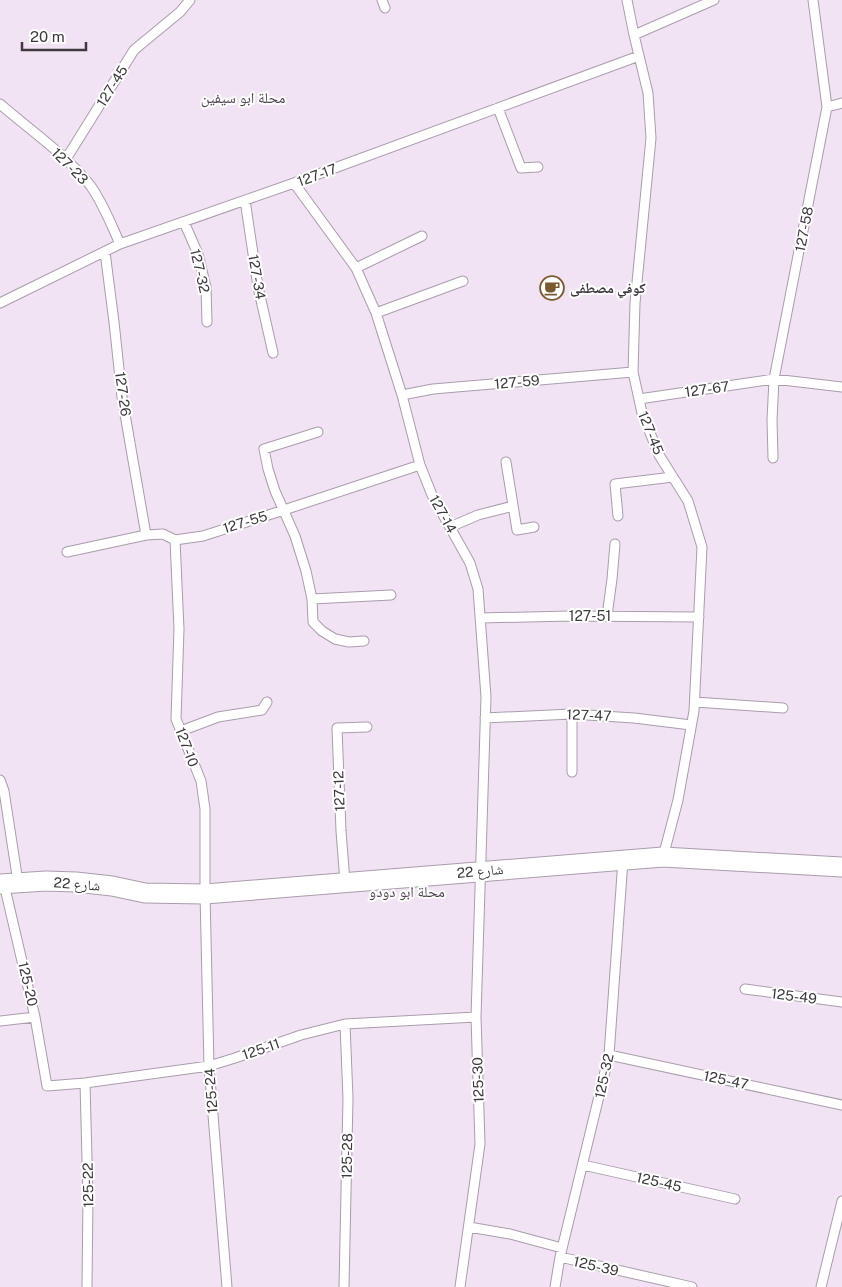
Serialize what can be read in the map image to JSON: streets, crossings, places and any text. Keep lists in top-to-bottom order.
{
  "streets": {
    "street": ["شارع 22"],
    "lane": [
      "127-45",
      "127-23",
      "127-17",
      "127-58",
      "127-32",
      "127-34",
      "127-59",
      "127-67",
      "127-26",
      "127-14",
      "127-55",
      "127-51",
      "127-47",
      "127-10",
      "127-12",
      "125-20",
      "125-49",
      "125-11",
      "125-32",
      "125-30",
      "125-47",
      "125-24",
      "125-28",
      "125-45",
      "125-22",
      "125-39"
    ]
  },
  "crossings": [
    ["127-45", "127-23"],
    ["127-45", "127-17"],
    ["127-45", "127-59"],
    ["127-45", "127-67"],
    ["127-45", "127-51"],
    ["127-45", "127-47"],
    ["127-45", "شارع 22"],
    ["127-23", "127-17"],
    ["127-17", "127-32"],
    ["127-17", "127-34"],
    ["127-17", "127-26"],
    ["127-17", "127-14"],
    ["127-58", "127-67"],
    ["127-59", "127-14"],
    ["127-26", "127-55"],
    ["127-14", "127-55"],
    ["127-14", "127-51"],
    ["127-14", "127-47"],
    ["127-14", "شارع 22"],
    ["127-14", "125-30"],
    ["127-55", "127-10"],
    ["127-10", "شارع 22"],
    ["127-10", "125-24"],
    ["127-12", "شارع 22"],
    ["شارع 22", "125-20"],
    ["شارع 22", "125-32"],
    ["شارع 22", "125-30"],
    ["شارع 22", "125-24"],
    ["125-20", "125-11"],
    ["125-11", "125-30"],
    ["125-11", "125-24"],
    ["125-11", "125-28"],
    ["125-11", "125-22"],
    ["125-32", "125-47"],
    ["125-32", "125-45"],
    ["125-32", "125-39"],
    ["125-30", "125-39"]
  ],
  "districts": ["محلة ابو سيفين", "محلة ابو دودو"],
  "places": {
    "cafe": ["كوفي مصطفى"]
  },
  "scale_bar": "20 m"
}
